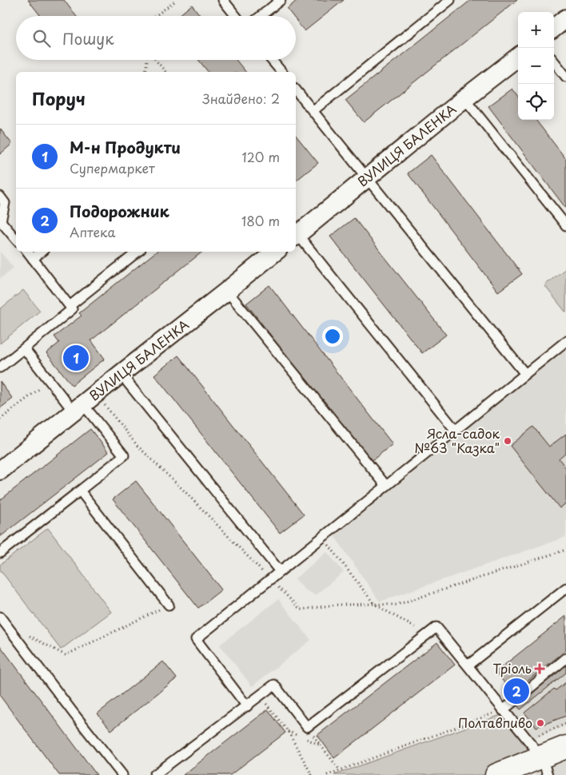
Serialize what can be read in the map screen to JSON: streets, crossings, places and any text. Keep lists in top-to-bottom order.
{
  "streets": {
    "street": ["ВУЛИЦЯ БАЛЕНКА"]
  },
  "places": {
    "other": ["Ясла-садок №63 \"Казка\"", "Полтавпиво"],
    "health": ["Тріоль"]
  },
  "page": {
    "map_buttons": ["+", "−"],
    "search": "Пошук",
    "heading": ["Поруч", "Знайдено: 2"],
    "list": [
      {
        "mark": "1",
        "name": "М-н Продукти",
        "note": "Супермаркет",
        "value": "120 m"
      },
      {
        "mark": "2",
        "name": "Подорожник",
        "note": "Аптека",
        "value": "180 m"
      }
    ],
    "pins": ["1", "2"]
  }
}
